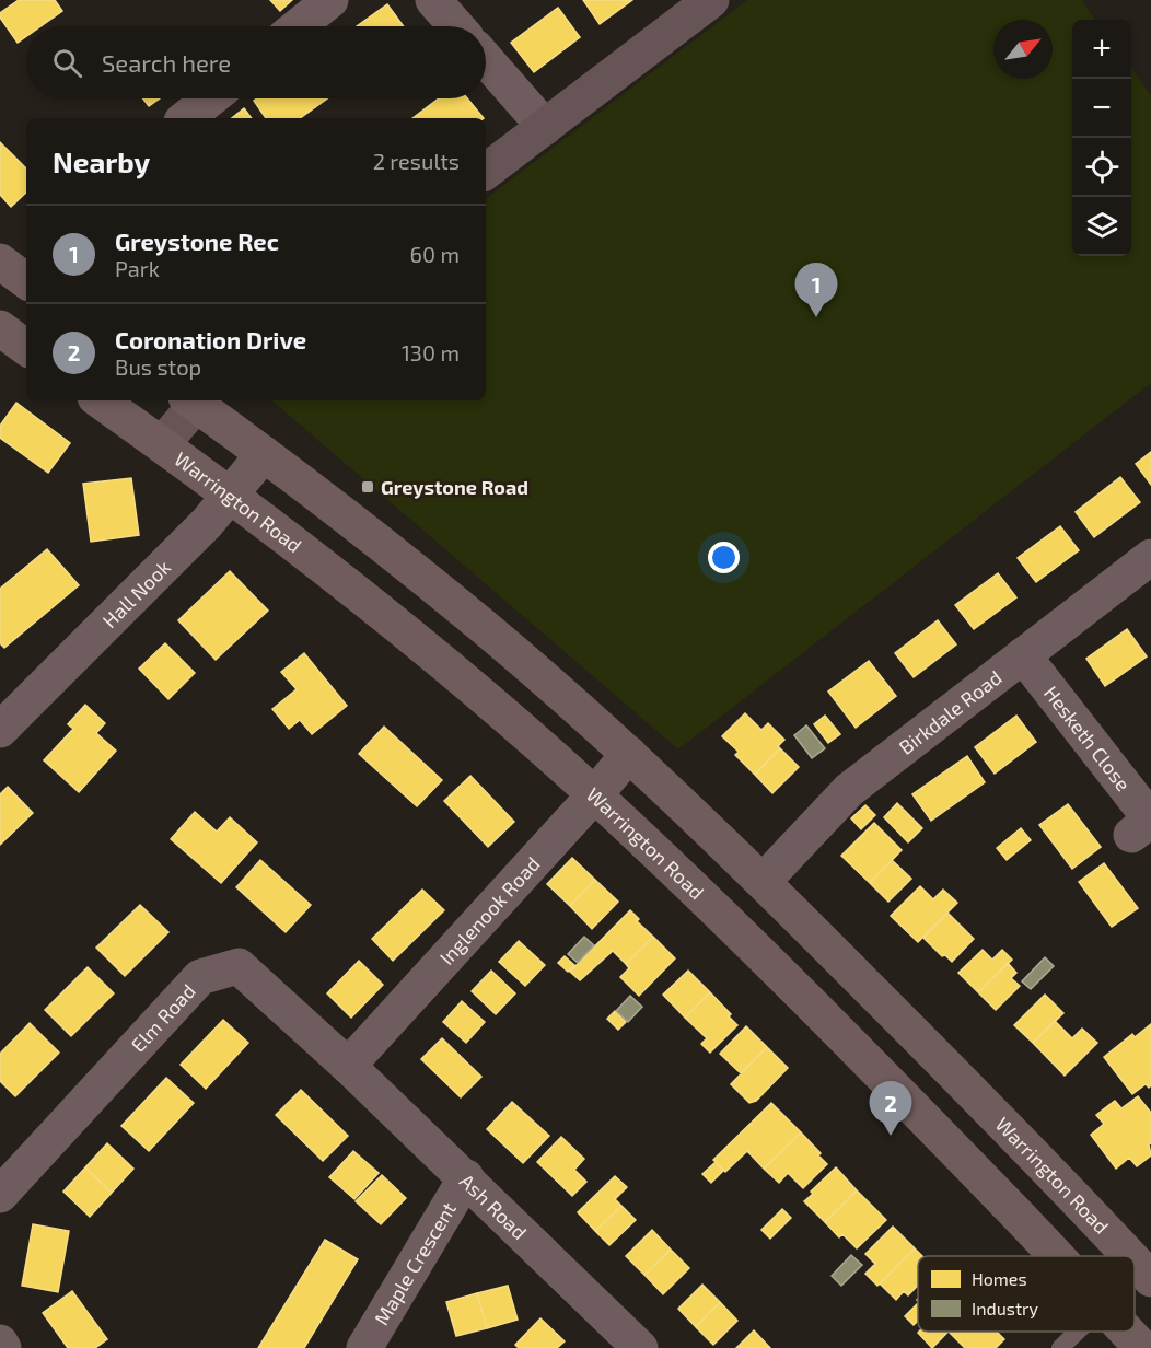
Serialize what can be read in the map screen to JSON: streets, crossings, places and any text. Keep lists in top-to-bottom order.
{
  "streets": {
    "main road": ["Warrington Road"],
    "street": [
      "Hall Nook",
      "Birkdale Road",
      "Hesketh Close",
      "Inglenook Road",
      "Elm Road",
      "Ash Road",
      "Maple Crescent"
    ]
  },
  "crossings": [
    ["Warrington Road", "Hall Nook"],
    ["Warrington Road", "Birkdale Road"],
    ["Warrington Road", "Inglenook Road"],
    ["Birkdale Road", "Hesketh Close"],
    ["Inglenook Road", "Elm Road"],
    ["Inglenook Road", "Ash Road"],
    ["Elm Road", "Ash Road"],
    ["Ash Road", "Maple Crescent"]
  ],
  "places": {
    "transit": ["Greystone Road"]
  },
  "legend": ["Homes", "Industry"],
  "north": "top right",
  "page": {
    "map_buttons": ["+", "−"],
    "search": "Search here",
    "heading": ["Nearby", "2 results"],
    "list": [
      {
        "mark": "1",
        "name": "Greystone Rec",
        "note": "Park",
        "value": "60 m"
      },
      {
        "mark": "2",
        "name": "Coronation Drive",
        "note": "Bus stop",
        "value": "130 m"
      }
    ],
    "pins": ["1", "2"]
  }
}
